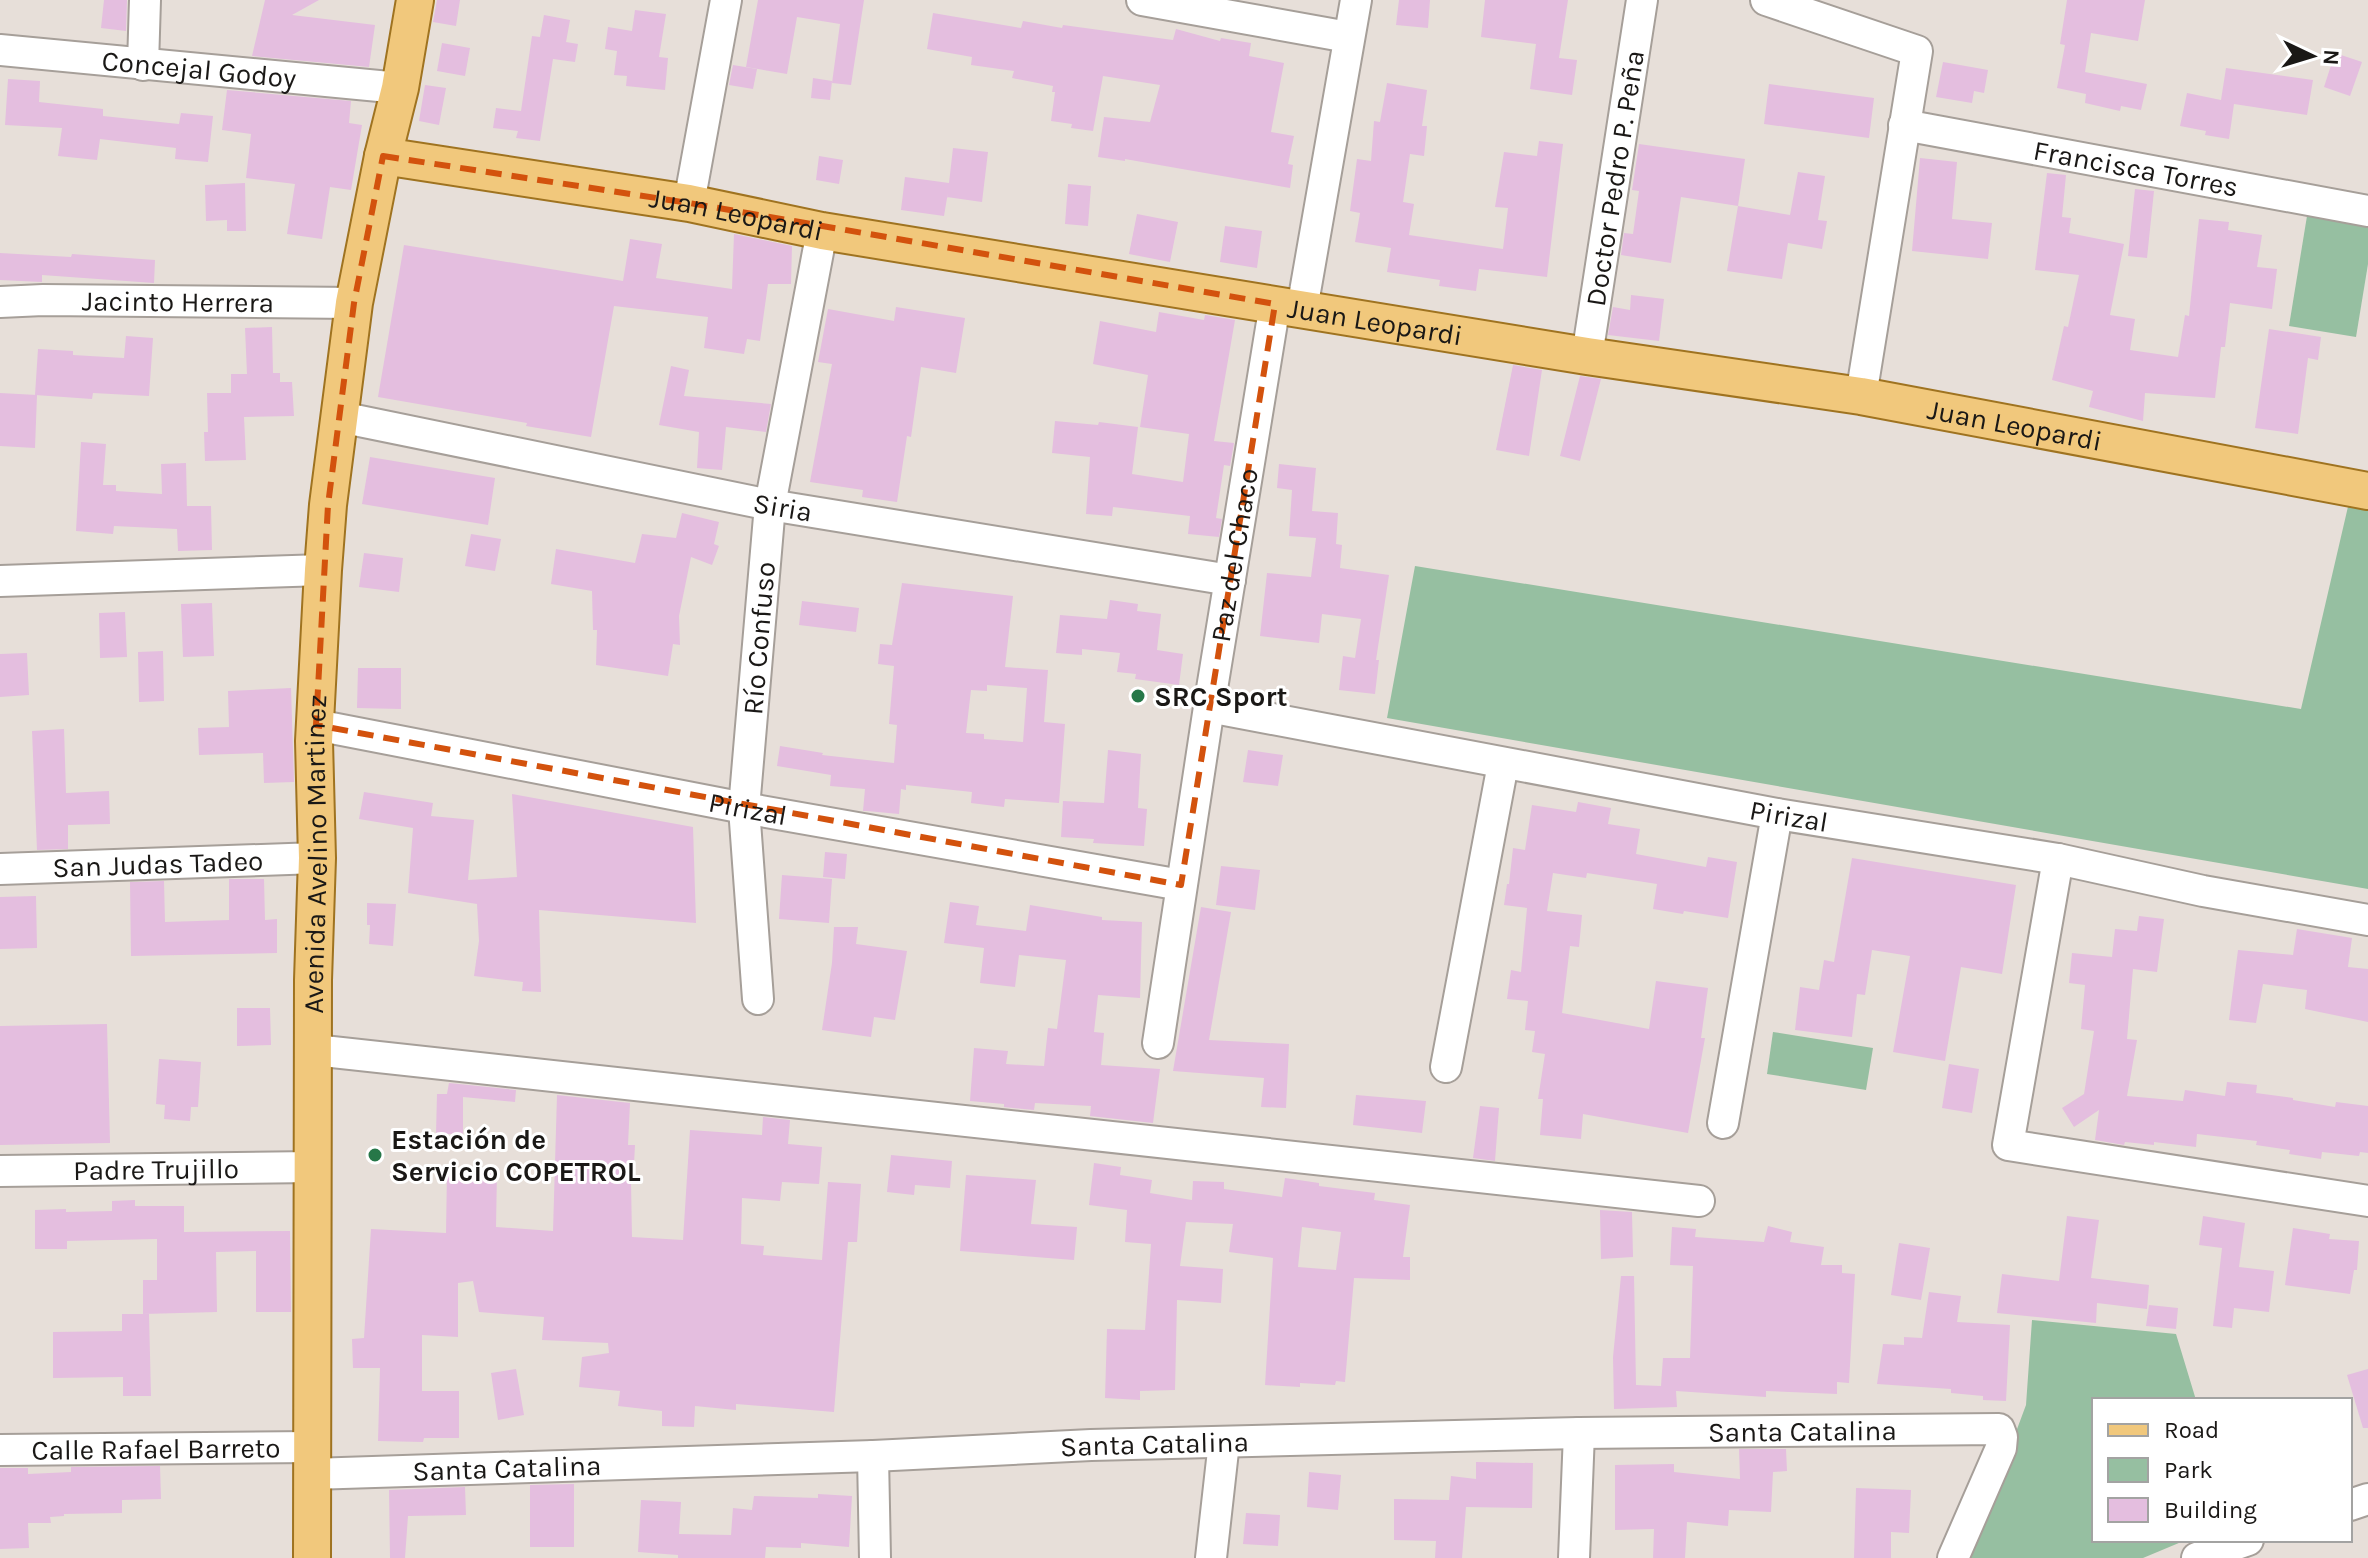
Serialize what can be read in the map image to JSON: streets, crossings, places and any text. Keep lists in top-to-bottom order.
{
  "streets": {
    "main road": ["Juan Leopardi", "Avenida Avelino Martinez"],
    "street": [
      "Concejal Godoy",
      "Francisca Torres",
      "Doctor Pedro P. Peña",
      "Jacinto Herrera",
      "Siria",
      "Paz del Chaco",
      "Río Confuso",
      "Pirizal",
      "San Judas Tadeo",
      "Padre Trujillo",
      "Santa Catalina",
      "Calle Rafael Barreto"
    ]
  },
  "crossings": [
    ["Concejal Godoy", "Avenida Avelino Martinez"],
    ["Doctor Pedro P. Peña", "Juan Leopardi"],
    ["Juan Leopardi", "Paz del Chaco"],
    ["Juan Leopardi", "Río Confuso"],
    ["Juan Leopardi", "Avenida Avelino Martinez"],
    ["Jacinto Herrera", "Avenida Avelino Martinez"],
    ["Siria", "Paz del Chaco"],
    ["Siria", "Río Confuso"],
    ["Siria", "Avenida Avelino Martinez"],
    ["Paz del Chaco", "Pirizal"],
    ["Río Confuso", "Pirizal"],
    ["Pirizal", "Avenida Avelino Martinez"],
    ["Avenida Avelino Martinez", "San Judas Tadeo"],
    ["Avenida Avelino Martinez", "Padre Trujillo"],
    ["Avenida Avelino Martinez", "Santa Catalina"],
    ["Avenida Avelino Martinez", "Calle Rafael Barreto"],
    ["Santa Catalina", "Calle Rafael Barreto"]
  ],
  "places": ["SRC Sport", "Estación de Servicio COPETROL"],
  "legend": ["Road", "Park", "Building"],
  "north": "right"
}
